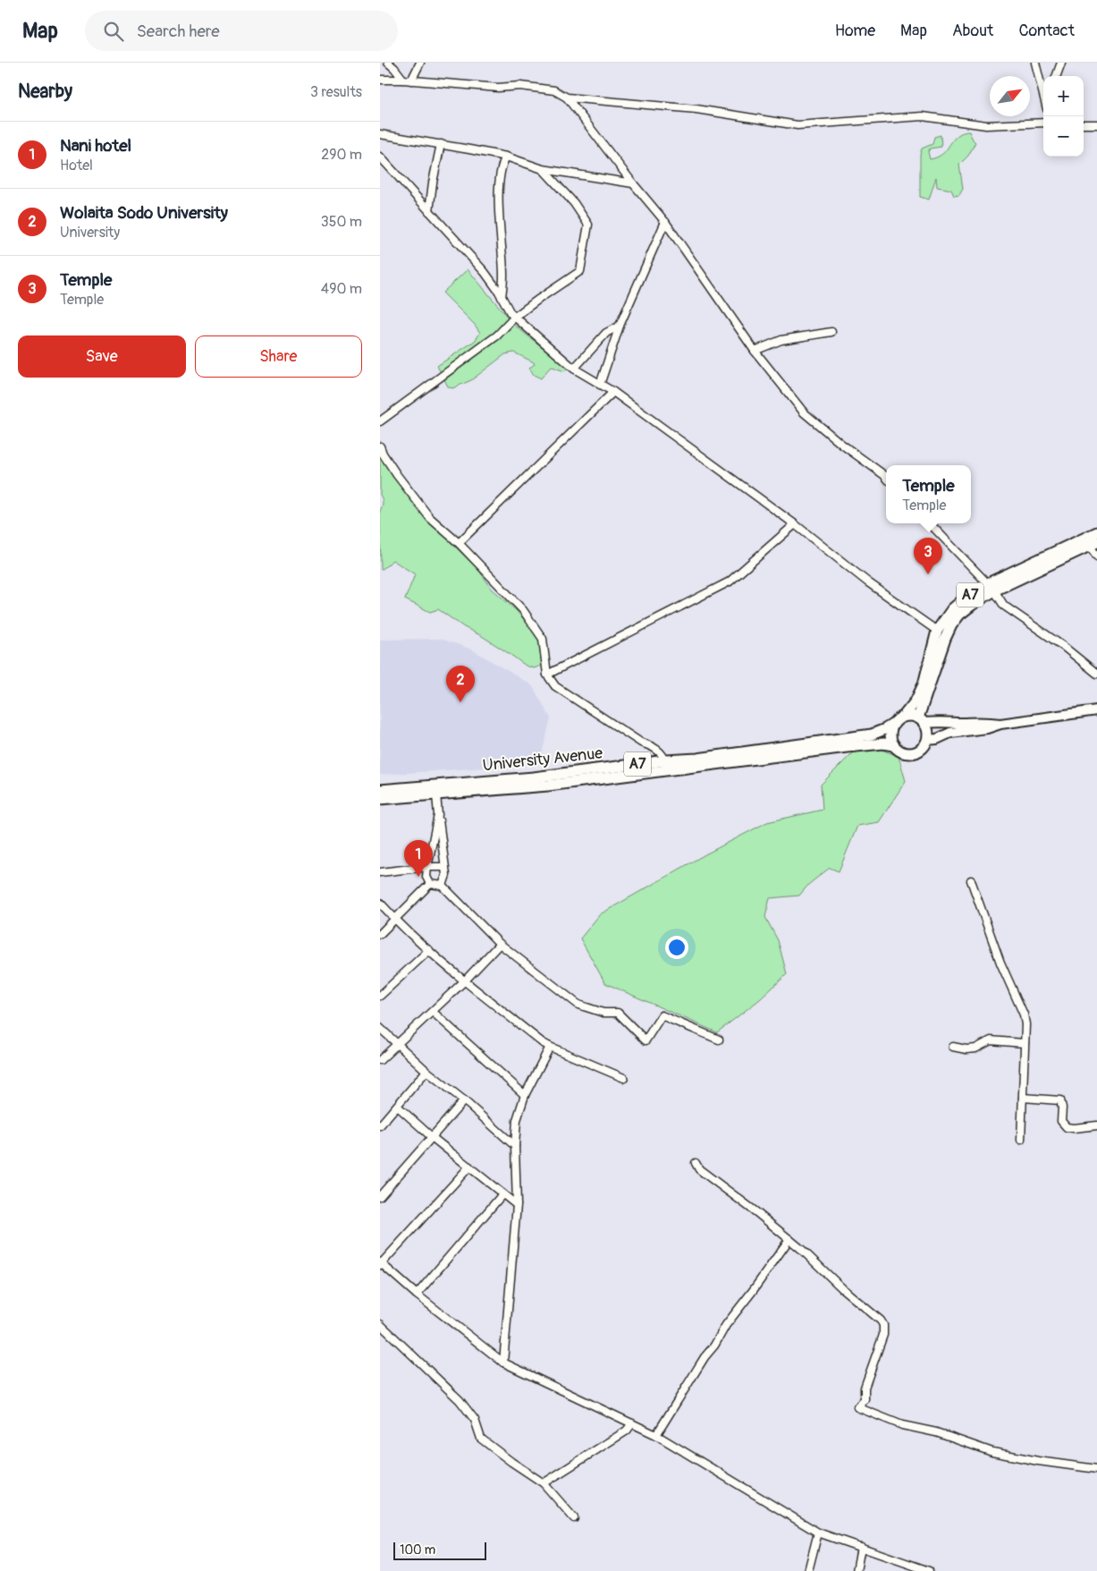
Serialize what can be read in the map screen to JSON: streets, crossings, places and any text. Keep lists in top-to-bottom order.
{
  "streets": {
    "highway": ["A7", "University Avenue"]
  },
  "crossings": [
    ["A7", "University Avenue"]
  ],
  "scale_bar": "100 m",
  "north": "top right",
  "page": {
    "header": "Map",
    "search": "Search here",
    "nav": [
      "Home",
      "Map",
      "About",
      "Contact"
    ],
    "heading": ["Nearby", "3 results"],
    "map_buttons": ["+", "−"],
    "list": [
      {
        "mark": "1",
        "name": "Nani hotel",
        "note": "Hotel",
        "value": "290 m"
      },
      {
        "mark": "2",
        "name": "Wolaita Sodo University",
        "note": "University",
        "value": "350 m"
      },
      {
        "mark": "3",
        "name": "Temple",
        "note": "Temple",
        "value": "490 m"
      }
    ],
    "buttons": ["Save", "Share"],
    "popup": ["Temple", "Temple"],
    "pins": ["3", "2", "1"],
    "scale": "100 m"
  }
}
